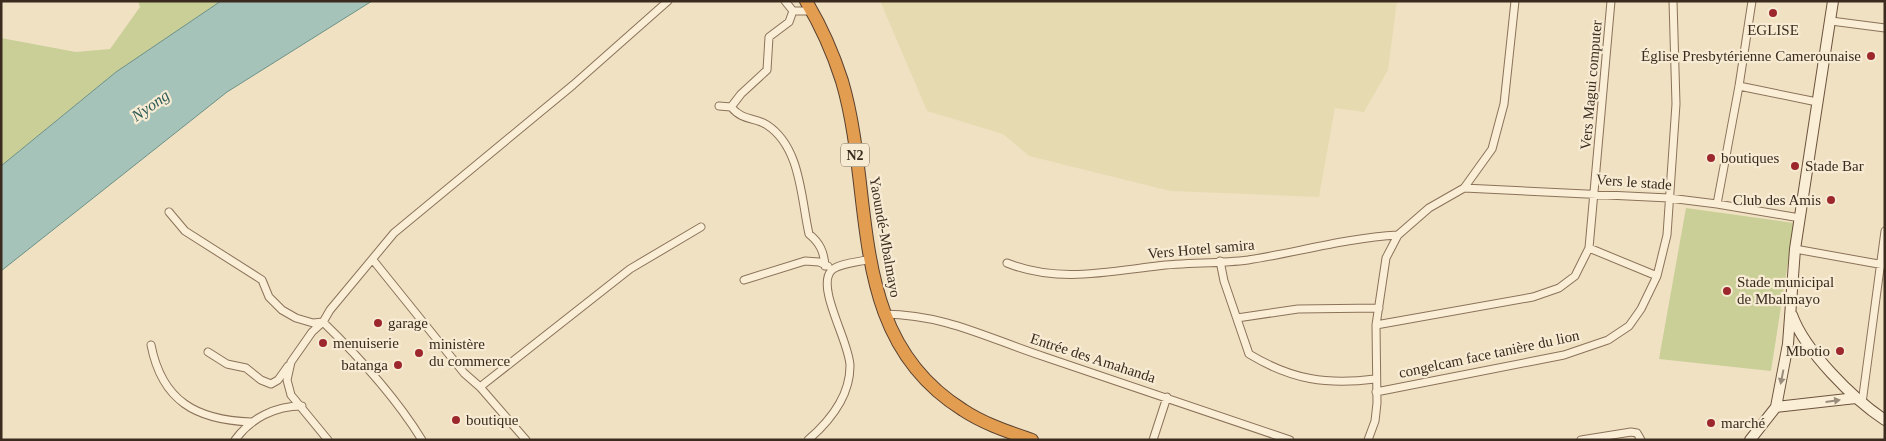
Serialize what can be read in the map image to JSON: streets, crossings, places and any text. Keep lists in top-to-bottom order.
{
  "streets": {
    "highway": ["N2", "Yaoundé-Mbalmayo"],
    "street": [
      "Vers Magui computer",
      "Vers le stade",
      "Vers Hotel samira",
      "congelcam face tanière du lion",
      "Entrée des Amahanda"
    ]
  },
  "crossings": [
    ["Vers Magui computer", "Vers le stade"],
    ["Vers le stade", "congelcam face tanière du lion"],
    ["Yaoundé-Mbalmayo", "Entrée des Amahanda"]
  ],
  "water": ["Nyong"],
  "places": [
    "EGLISE",
    "Église Presbytérienne Camerounaise",
    "boutiques",
    "Stade Bar",
    "Club des Amis",
    "Stade municipal de Mbalmayo",
    "garage",
    "menuiserie",
    "Mbotio",
    "ministère du commerce",
    "batanga",
    "boutique",
    "marché"
  ]
}
